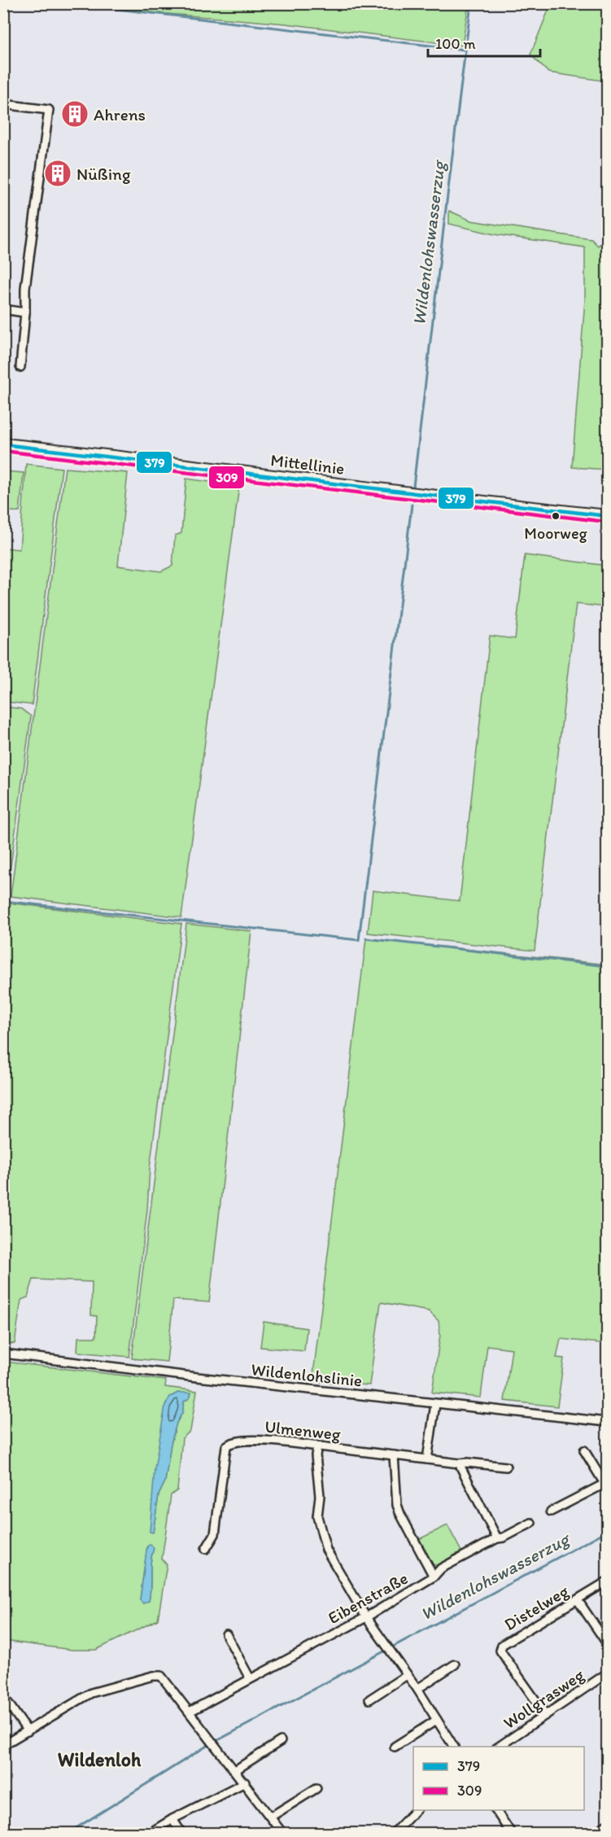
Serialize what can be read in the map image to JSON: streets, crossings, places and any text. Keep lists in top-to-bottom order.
{
  "streets": {
    "street": [
      "Mittellinie",
      "Wildenlohslinie",
      "Ulmenweg",
      "Eibenstraße",
      "Distelweg",
      "Wollgrasweg"
    ]
  },
  "crossings": [
    ["Distelweg", "Wollgrasweg"]
  ],
  "districts": ["Wildenloh"],
  "water": ["Wildenlohswasserzug"],
  "places": {
    "building": ["Ahrens", "Nüßing"],
    "other": ["Moorweg"]
  },
  "lines": ["transit line 379", "transit line 309"],
  "legend": ["379", "309"],
  "scale_bar": "100 m"
}
